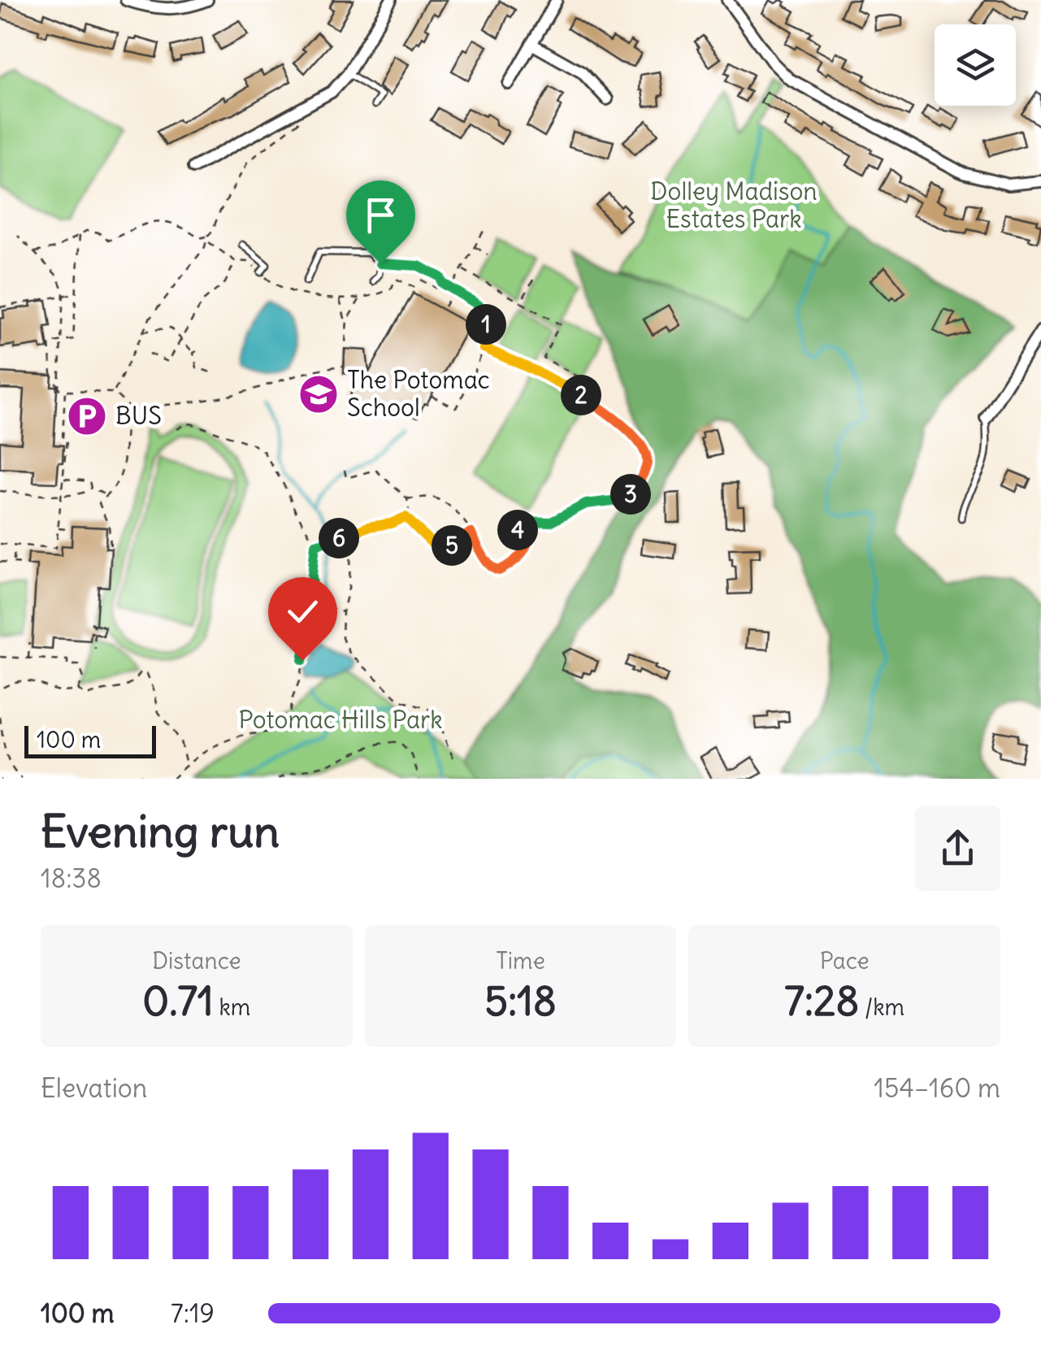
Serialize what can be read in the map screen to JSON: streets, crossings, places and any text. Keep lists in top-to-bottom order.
{
  "parks": ["Dolley Madison Estates Park", "Potomac Hills Park"],
  "places": {
    "school or university": ["The Potomac School"],
    "parking": ["BUS"]
  },
  "scale_bar": "100 m",
  "page": {
    "pins": [
      "1",
      "2",
      "3",
      "4",
      "6",
      "5"
    ],
    "scale": "100 m",
    "heading": ["Evening run", "18:38"],
    "stats": [
      ["Distance", "0.71 km"],
      ["Time", "5:18"],
      ["Pace", "7:28 /km"]
    ],
    "chart": ["Elevation", "154–160 m"],
    "list": [
      {
        "name": "100 m",
        "note": "7:19"
      }
    ]
  }
}
